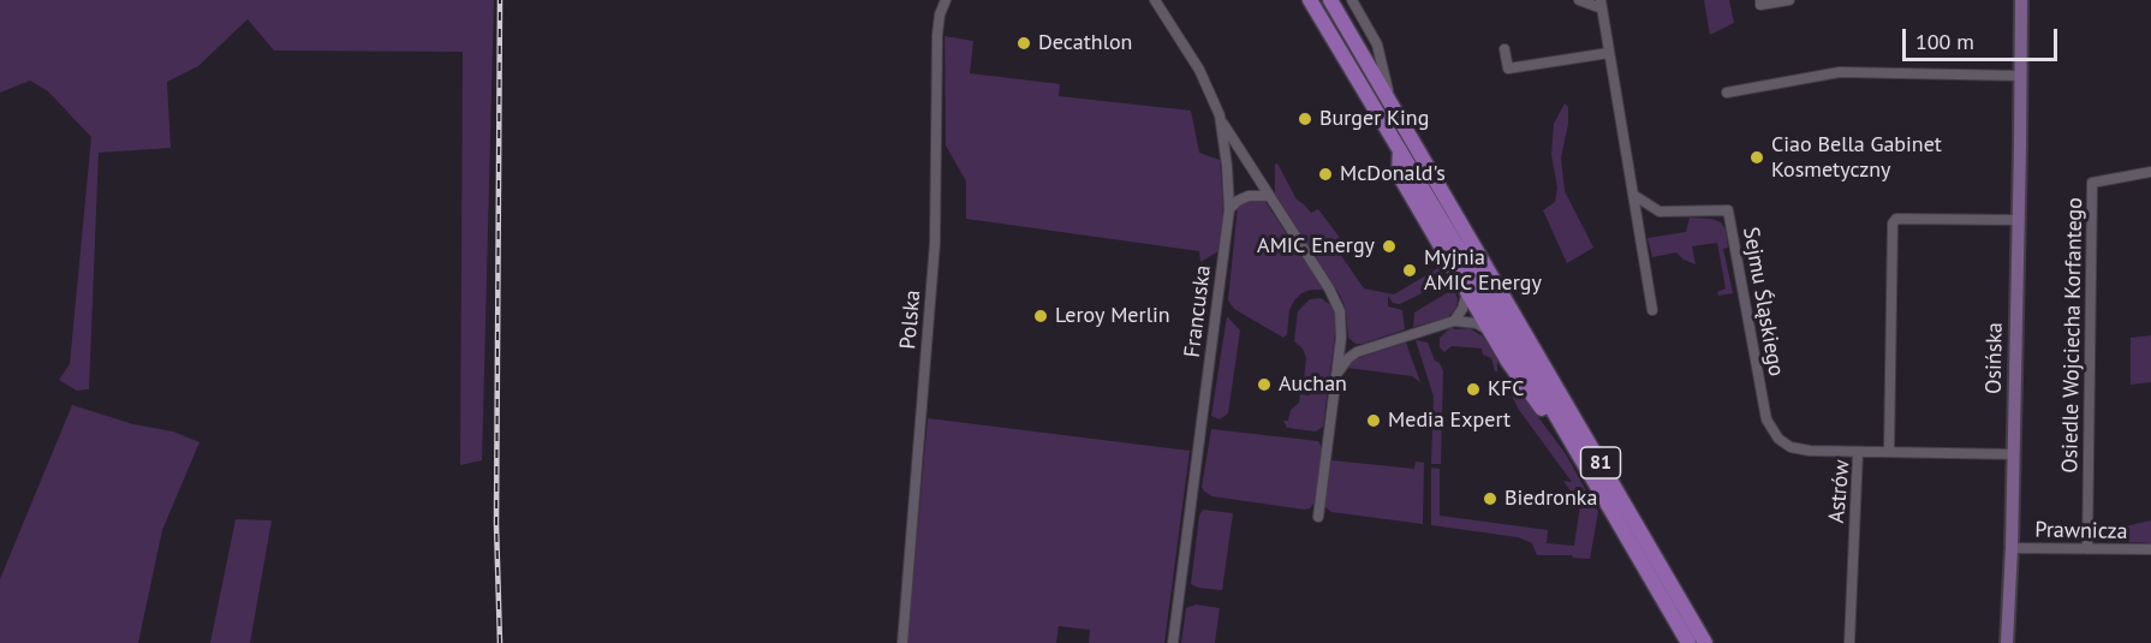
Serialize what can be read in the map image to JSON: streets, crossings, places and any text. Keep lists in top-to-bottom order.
{
  "streets": {
    "main road": ["81"],
    "street": [
      "Sejmu Śląskiego",
      "Francuska",
      "Polska",
      "Osiedle Wojciecha Korfantego",
      "Osińska",
      "Astrów",
      "Prawnicza"
    ]
  },
  "crossings": [
    ["Sejmu Śląskiego", "Astrów"],
    ["Osiedle Wojciecha Korfantego", "Prawnicza"],
    ["Osińska", "Astrów"],
    ["Osińska", "Prawnicza"]
  ],
  "places": [
    "Decathlon",
    "Burger King",
    "Ciao Bella Gabinet Kosmetyczny",
    "McDonald's",
    "AMIC Energy",
    "Myjnia AMIC Energy",
    "Leroy Merlin",
    "Auchan",
    "KFC",
    "Media Expert",
    "Biedronka"
  ],
  "scale_bar": "100 m"
}
